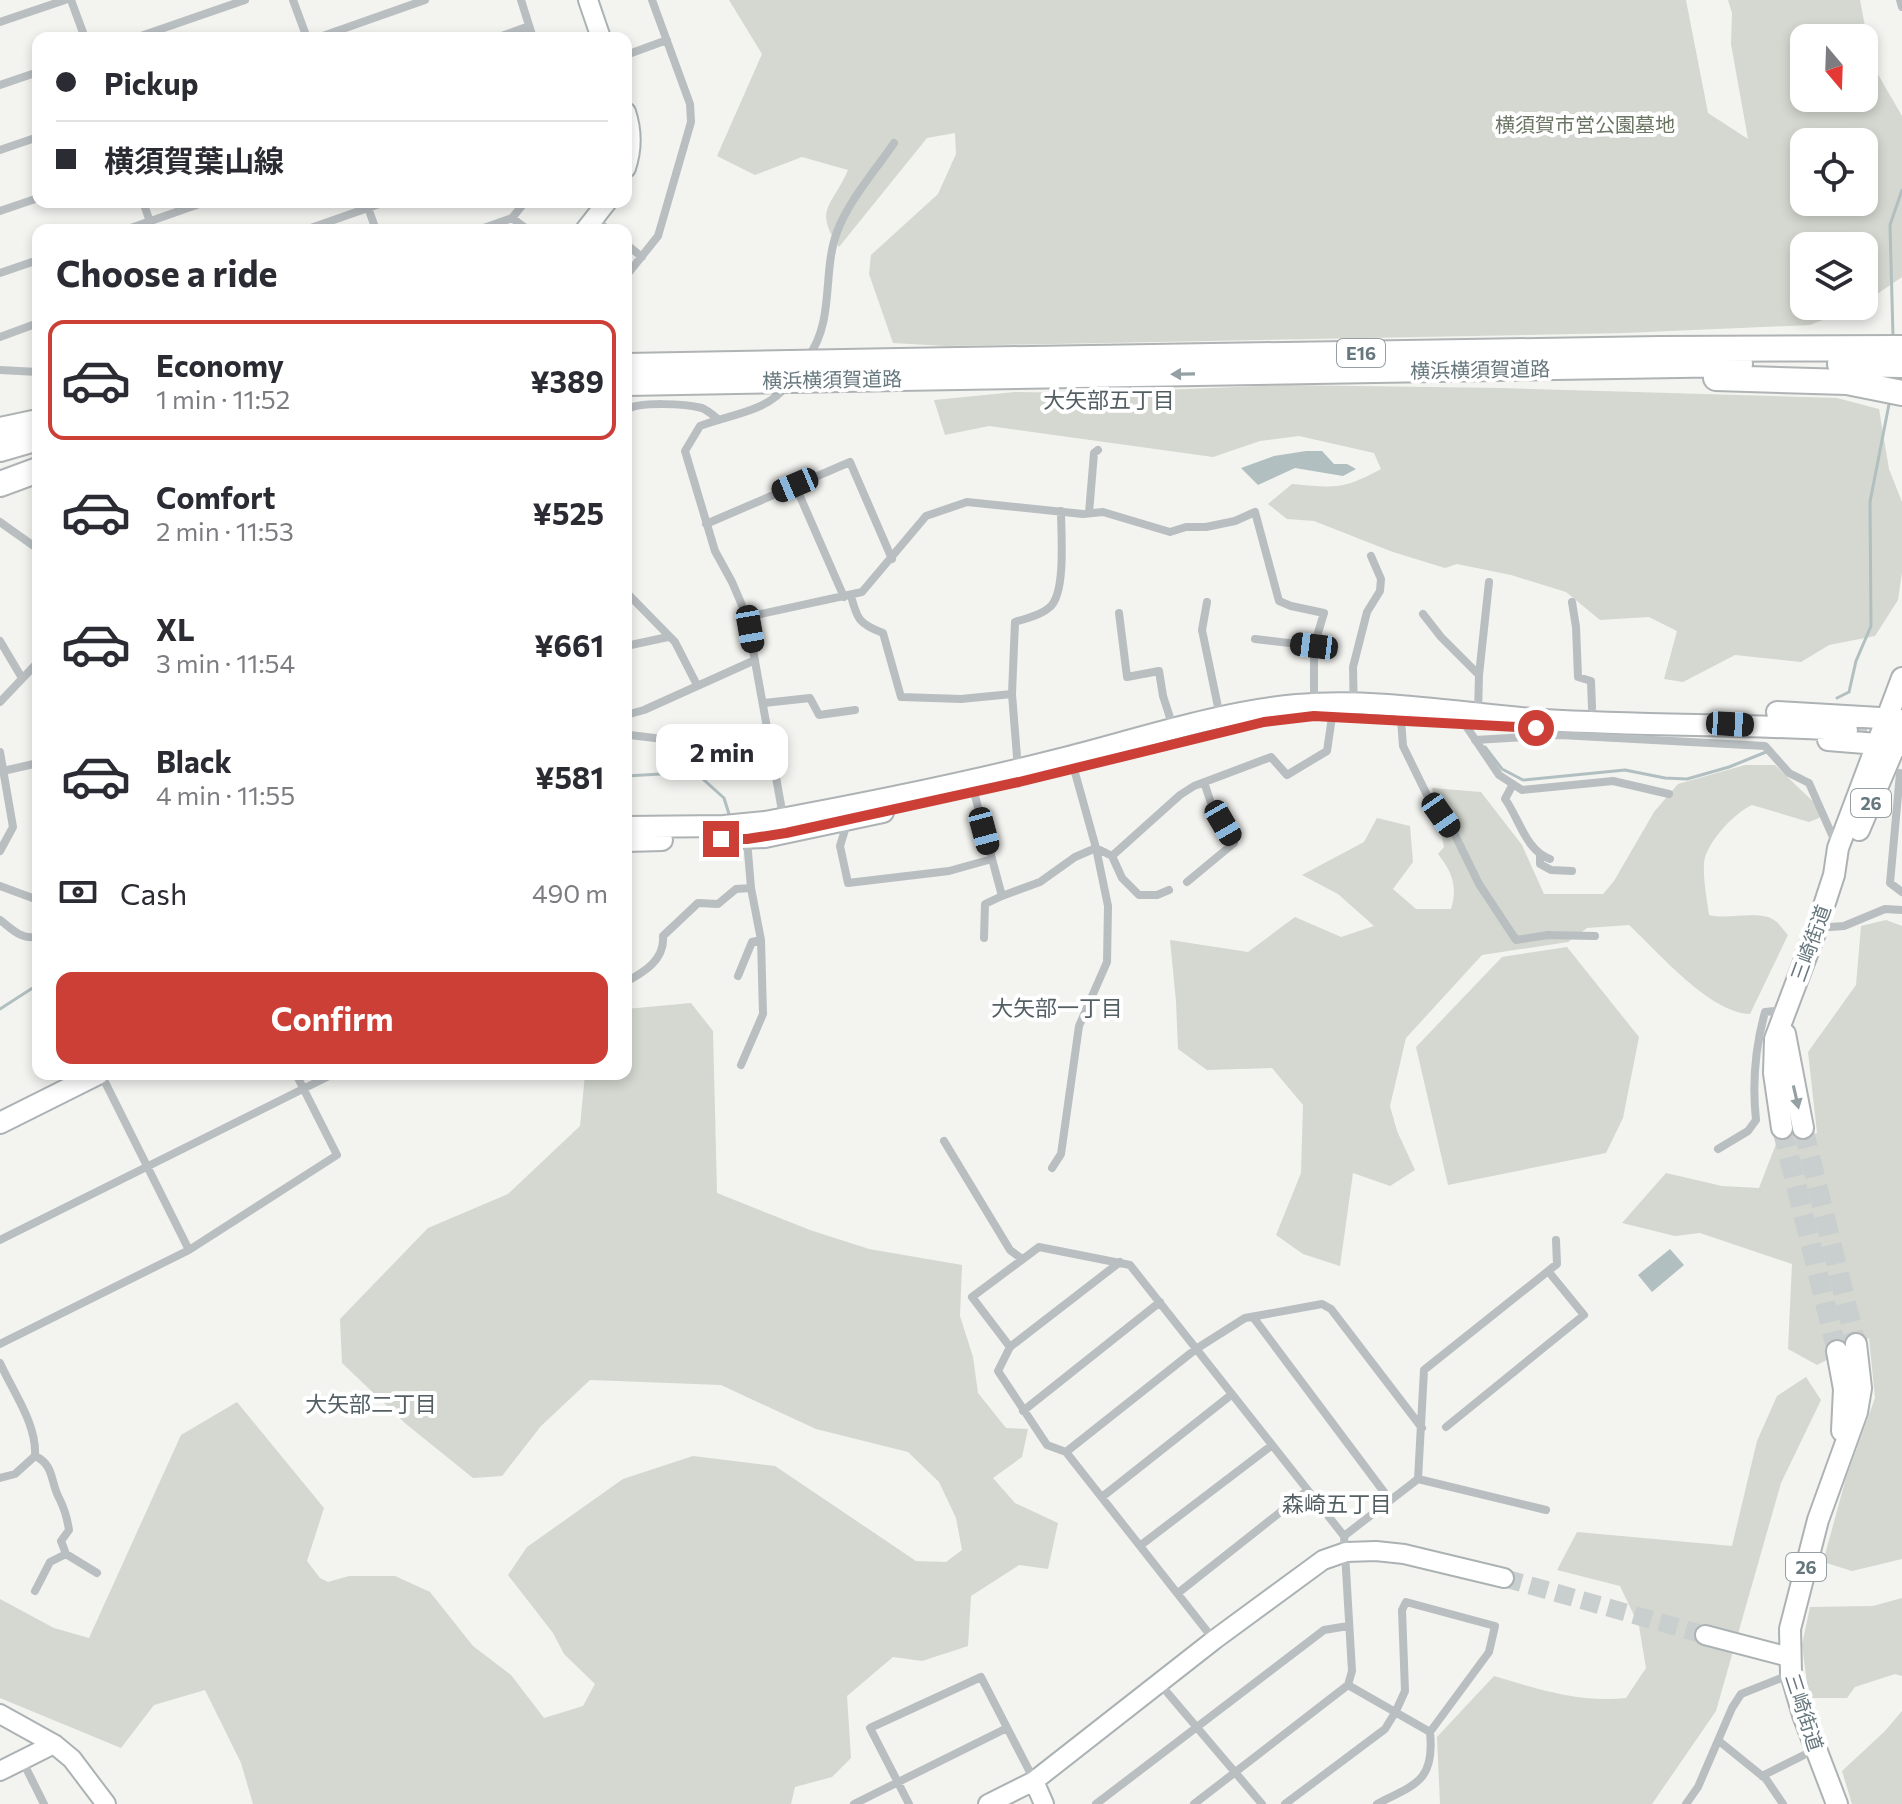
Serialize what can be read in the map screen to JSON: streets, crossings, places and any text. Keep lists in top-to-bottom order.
{
  "streets": {
    "highway": ["E16", "横浜横須賀道路"],
    "main road": ["26", "三崎街道"]
  },
  "districts": [
    "大矢部五丁目",
    "大矢部一丁目",
    "大矢部二丁目",
    "森崎五丁目"
  ],
  "parks": ["横須賀市営公園墓地"],
  "north": "bottom",
  "page": {
    "banner": ["Pickup", "横須賀葉山線"],
    "heading": "Choose a ride",
    "list": [
      {
        "name": "Economy",
        "note": "1 min · 11:52",
        "value": "¥389"
      },
      {
        "name": "Comfort",
        "note": "2 min · 11:53",
        "value": "¥525"
      },
      {
        "name": "XL",
        "note": "3 min · 11:54",
        "value": "¥661"
      },
      {
        "name": "Black",
        "note": "4 min · 11:55",
        "value": "¥581"
      }
    ],
    "bubble": "2 min",
    "pay": ["Cash", "490 m"],
    "buttons": "Confirm"
  }
}
